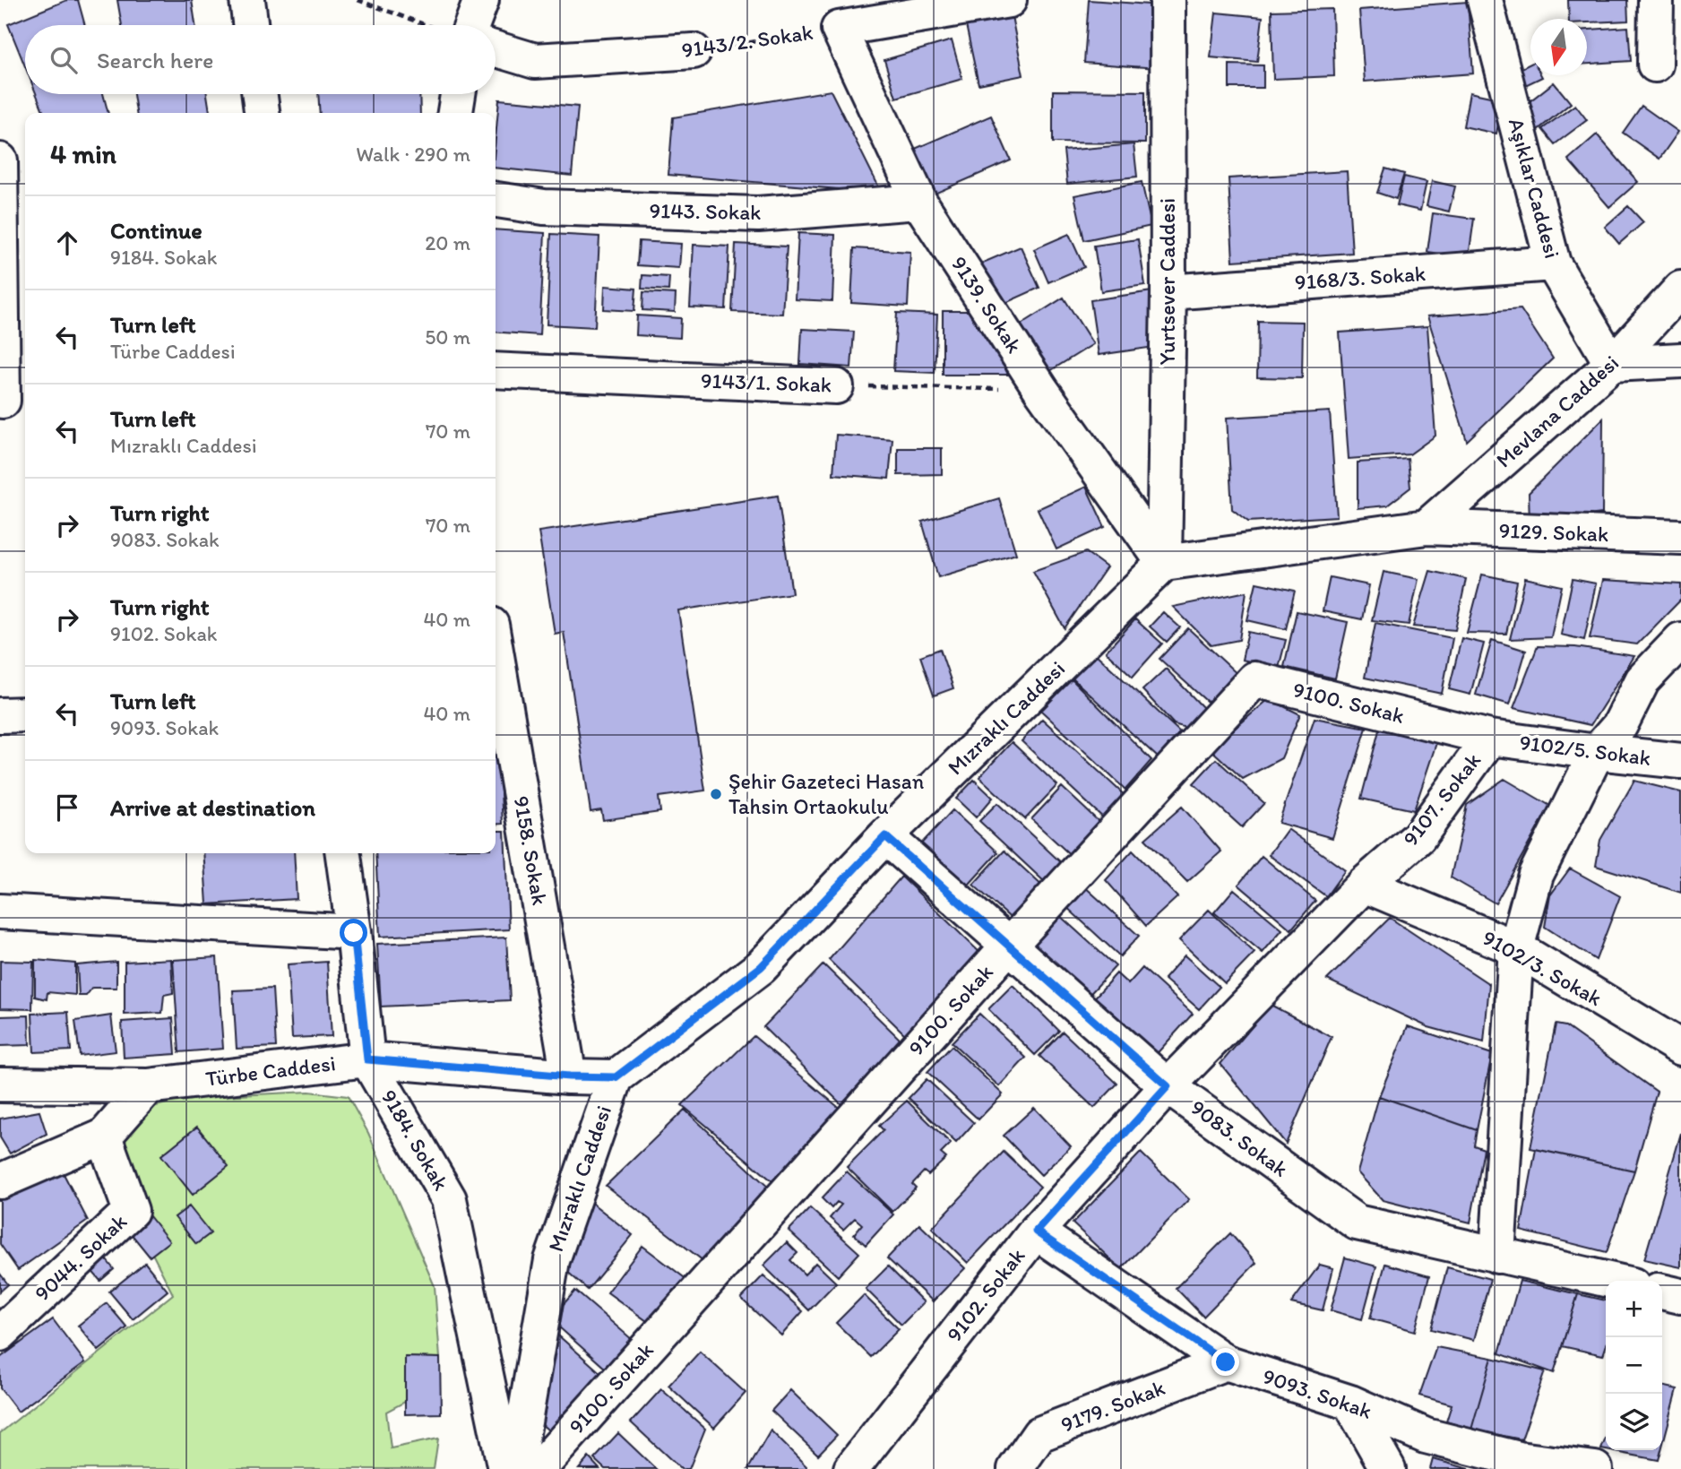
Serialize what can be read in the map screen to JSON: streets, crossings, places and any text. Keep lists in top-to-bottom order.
{
  "streets": {
    "street": [
      "9143/2. Sokak",
      "Aşıklar Caddesi",
      "9143. Sokak",
      "9168/3. Sokak",
      "Yurtsever Caddesi",
      "9139. Sokak",
      "9143/1. Sokak",
      "Mevlana Caddesi",
      "9129. Sokak",
      "9100. Sokak",
      "Mızraklı Caddesi",
      "9102/5. Sokak",
      "9107. Sokak",
      "9158. Sokak",
      "9102/3. Sokak",
      "Türbe Caddesi",
      "9083. Sokak",
      "9184. Sokak",
      "9044. Sokak",
      "9102. Sokak",
      "9093. Sokak",
      "9179. Sokak"
    ]
  },
  "crossings": [
    ["9143/2. Sokak", "9139. Sokak"],
    ["Aşıklar Caddesi", "9168/3. Sokak"],
    ["Aşıklar Caddesi", "Mevlana Caddesi"],
    ["9143. Sokak", "9139. Sokak"],
    ["9168/3. Sokak", "Yurtsever Caddesi"],
    ["Yurtsever Caddesi", "9139. Sokak"],
    ["Yurtsever Caddesi", "Mızraklı Caddesi"],
    ["9139. Sokak", "9143/1. Sokak"],
    ["9139. Sokak", "Mızraklı Caddesi"],
    ["Mevlana Caddesi", "9129. Sokak"],
    ["9100. Sokak", "9102/5. Sokak"],
    ["9100. Sokak", "9107. Sokak"],
    ["9100. Sokak", "9083. Sokak"],
    ["Mızraklı Caddesi", "Türbe Caddesi"],
    ["Mızraklı Caddesi", "9083. Sokak"],
    ["9102/5. Sokak", "9107. Sokak"],
    ["9107. Sokak", "9102/3. Sokak"],
    ["9107. Sokak", "9102. Sokak"],
    ["9158. Sokak", "Türbe Caddesi"],
    ["9102/3. Sokak", "9102. Sokak"],
    ["Türbe Caddesi", "9184. Sokak"],
    ["9083. Sokak", "9102. Sokak"],
    ["9102. Sokak", "9093. Sokak"],
    ["9093. Sokak", "9179. Sokak"]
  ],
  "places": ["Şehir Gazeteci Hasan Tahsin Ortaokulu"],
  "north": "bottom",
  "page": {
    "search": "Search here",
    "heading": ["4 min", "Walk · 290 m"],
    "list": [
      ["Continue", "9184. Sokak", "20 m"],
      ["Turn left", "Türbe Caddesi", "50 m"],
      ["Turn left", "Mızraklı Caddesi", "70 m"],
      ["Turn right", "9083. Sokak", "70 m"],
      ["Turn right", "9102. Sokak", "40 m"],
      ["Turn left", "9093. Sokak", "40 m"],
      "Arrive at destination"
    ],
    "map_buttons": ["+", "−"]
  }
}
